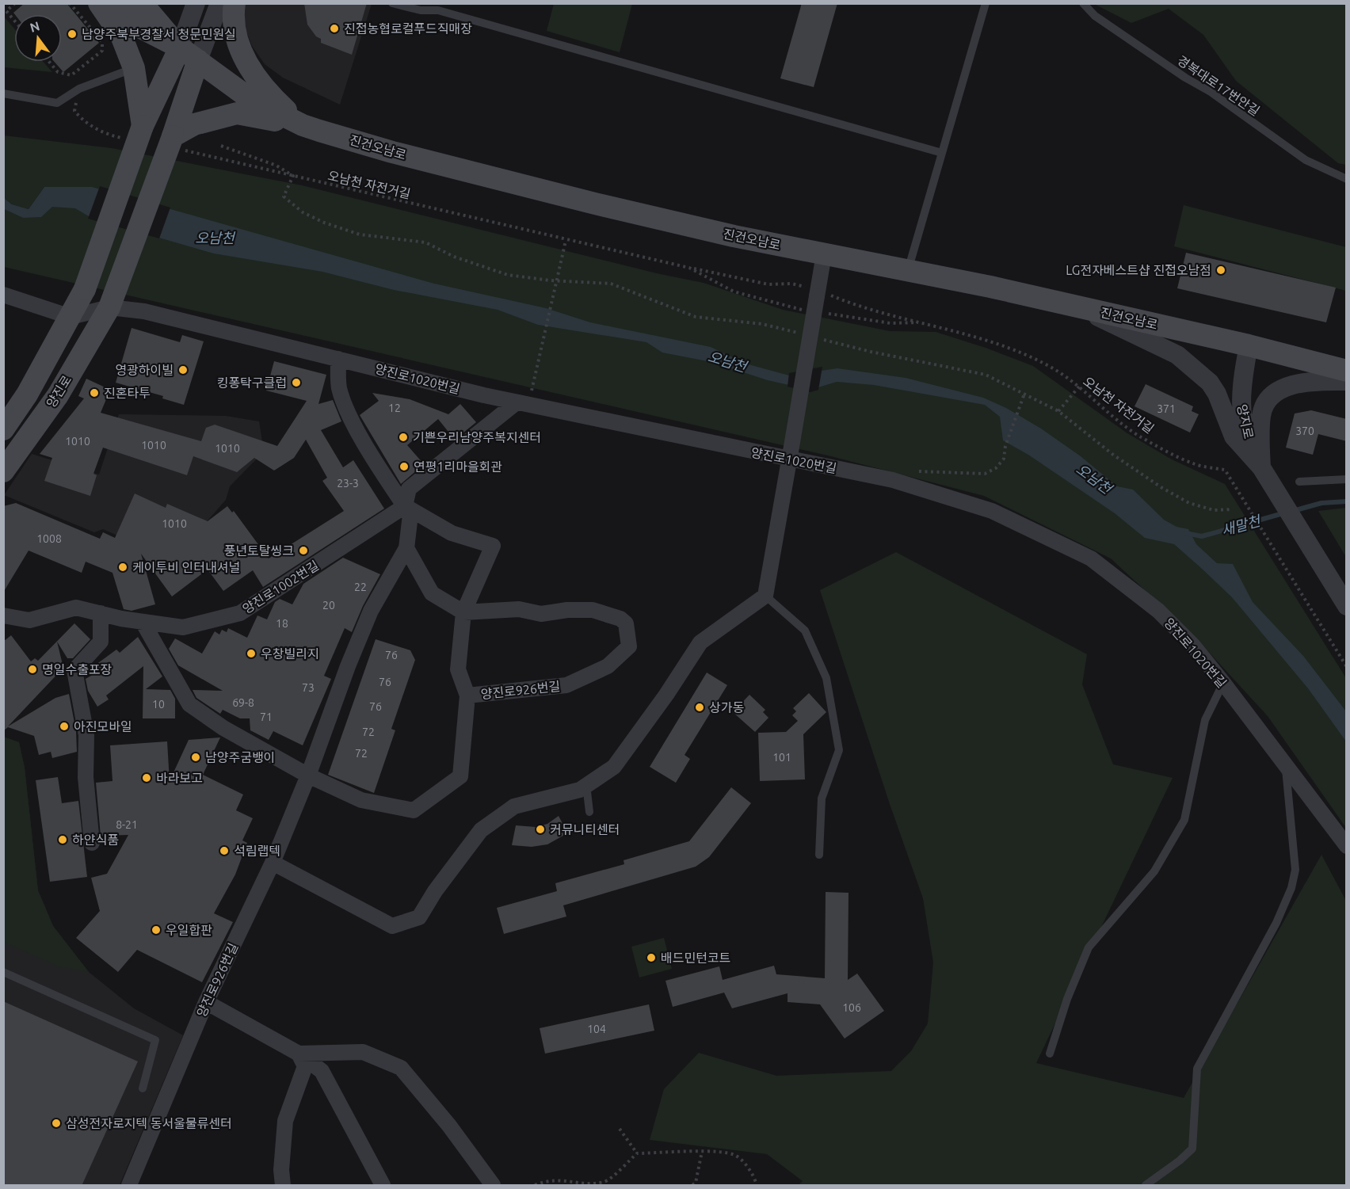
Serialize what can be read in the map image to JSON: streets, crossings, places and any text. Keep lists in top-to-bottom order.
{
  "streets": {
    "main road": ["진건오남로", "양진로"],
    "street": [
      "양진로1020번길",
      "양지로",
      "양진로1002번길",
      "양진로926번길"
    ],
    "lane": ["경복대로17번안길"],
    "path": ["오남천 자전거길"]
  },
  "crossings": [
    ["진건오남로", "양지로"],
    ["오남천 자전거길", "양진로"],
    ["양진로1020번길", "양진로"],
    ["양진로1002번길", "양진로926번길"]
  ],
  "water": ["오남천", "새말천"],
  "places": [
    "진접농협로컬푸드직매장",
    "남양주북부경찰서 청문민원실",
    "LG전자베스트샵 진접오남점",
    "영광하이빌",
    "킹퐁탁구클럽",
    "진혼타투",
    "기쁜우리남양주복지센터",
    "연평1리마을회관",
    "풍년토탈씽크",
    "케이투비 인터내셔널",
    "우창빌리지",
    "명일수출포장",
    "상가동",
    "아진모바일",
    "남양주굼뱅이",
    "바라보고",
    "커뮤니티센터",
    "하얀식품",
    "석림랩텍",
    "우일합판",
    "배드민턴코트",
    "삼성전자로지텍 동서울물류센터"
  ],
  "house_numbers": [
    "12",
    "371",
    "370",
    "1010",
    "1010",
    "1010",
    "23-3",
    "1010",
    "1008",
    "22",
    "20",
    "18",
    "76",
    "76",
    "73",
    "69-8",
    "10",
    "76",
    "71",
    "72",
    "72",
    "101",
    "8-21",
    "106",
    "104"
  ],
  "north": "top"
}
